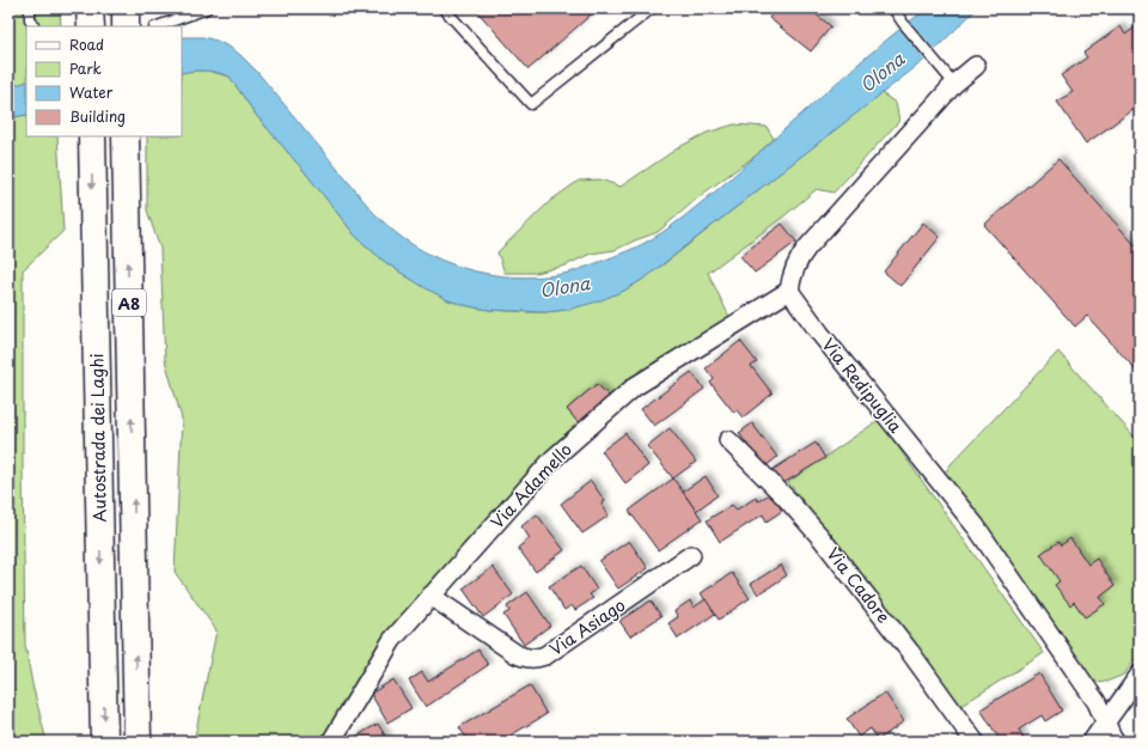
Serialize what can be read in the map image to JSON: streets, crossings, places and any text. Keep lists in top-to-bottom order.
{
  "streets": {
    "highway": ["A8", "Autostrada dei Laghi"],
    "street": [
      "Via Redipuglia",
      "Via Adamello",
      "Via Cadore",
      "Via Asiago"
    ]
  },
  "crossings": [
    ["Via Redipuglia", "Via Adamello"],
    ["Via Adamello", "Via Asiago"]
  ],
  "water": ["Olona"],
  "legend": [
    "Road",
    "Park",
    "Water",
    "Building"
  ]
}
